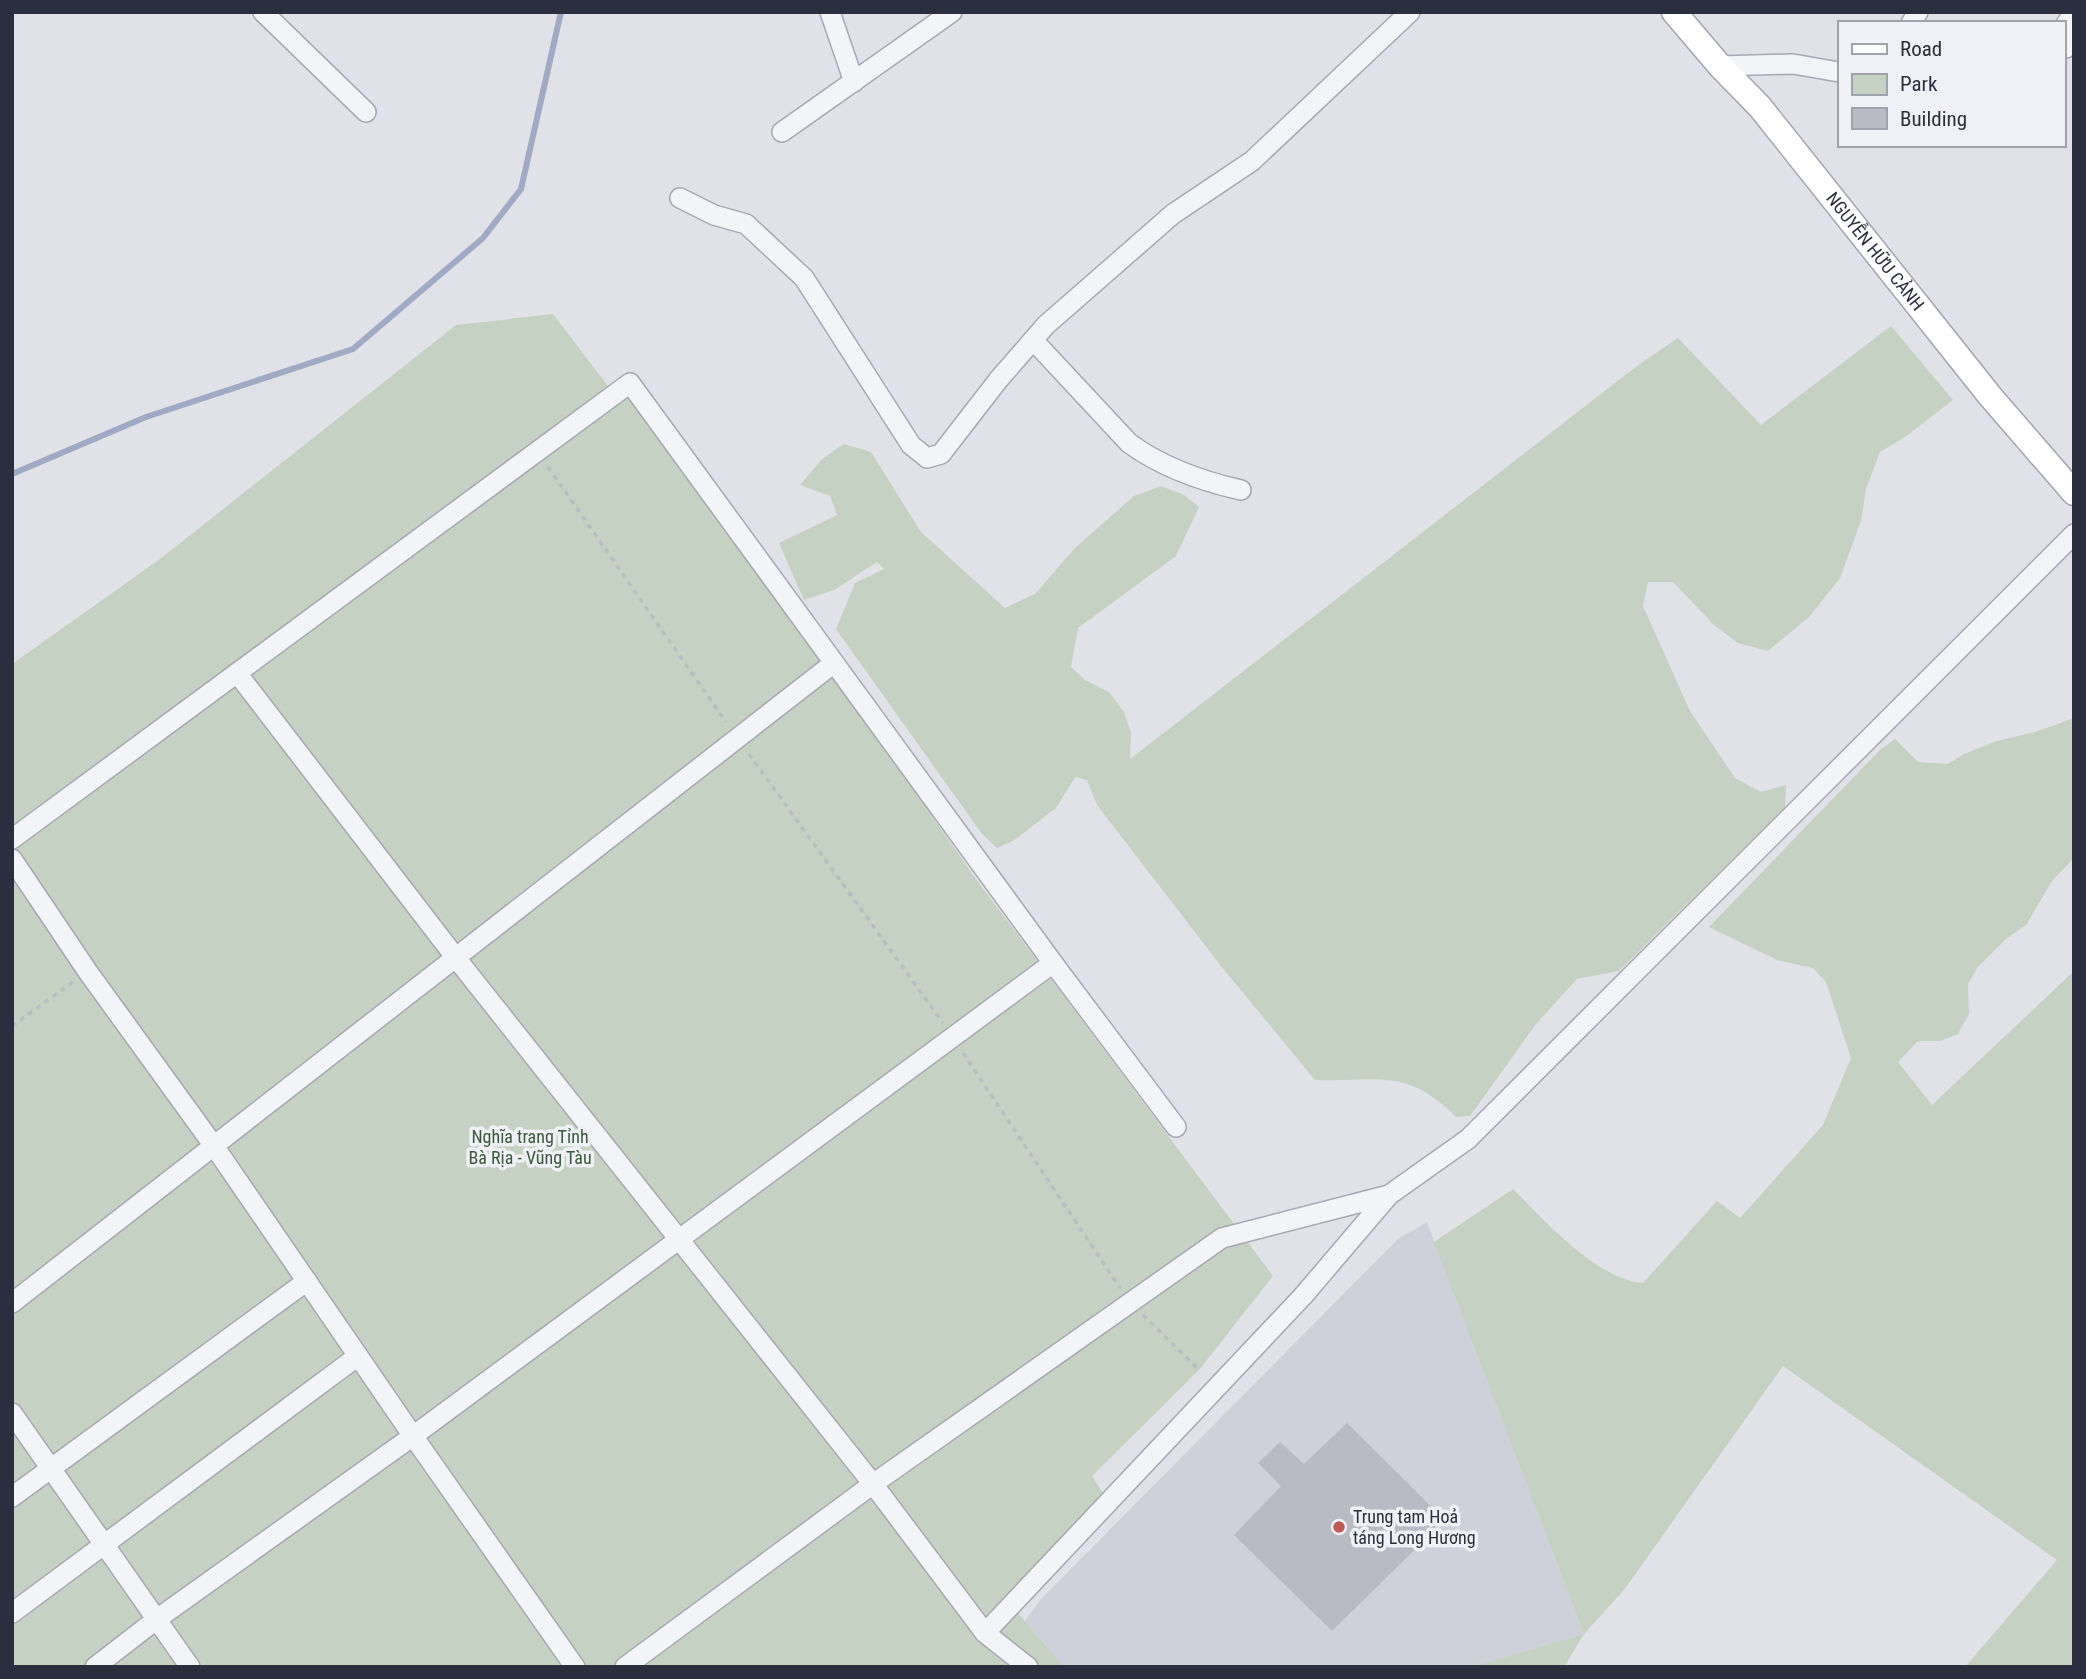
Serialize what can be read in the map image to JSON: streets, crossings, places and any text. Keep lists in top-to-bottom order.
{
  "streets": {
    "main road": ["NGUYỄN HỮU CẢNH"]
  },
  "parks": ["Nghĩa trang Tỉnh Bà Rịa - Vũng Tàu"],
  "places": ["Trung tam Hoả táng Long Hương"],
  "legend": ["Road", "Park", "Building"]
}
